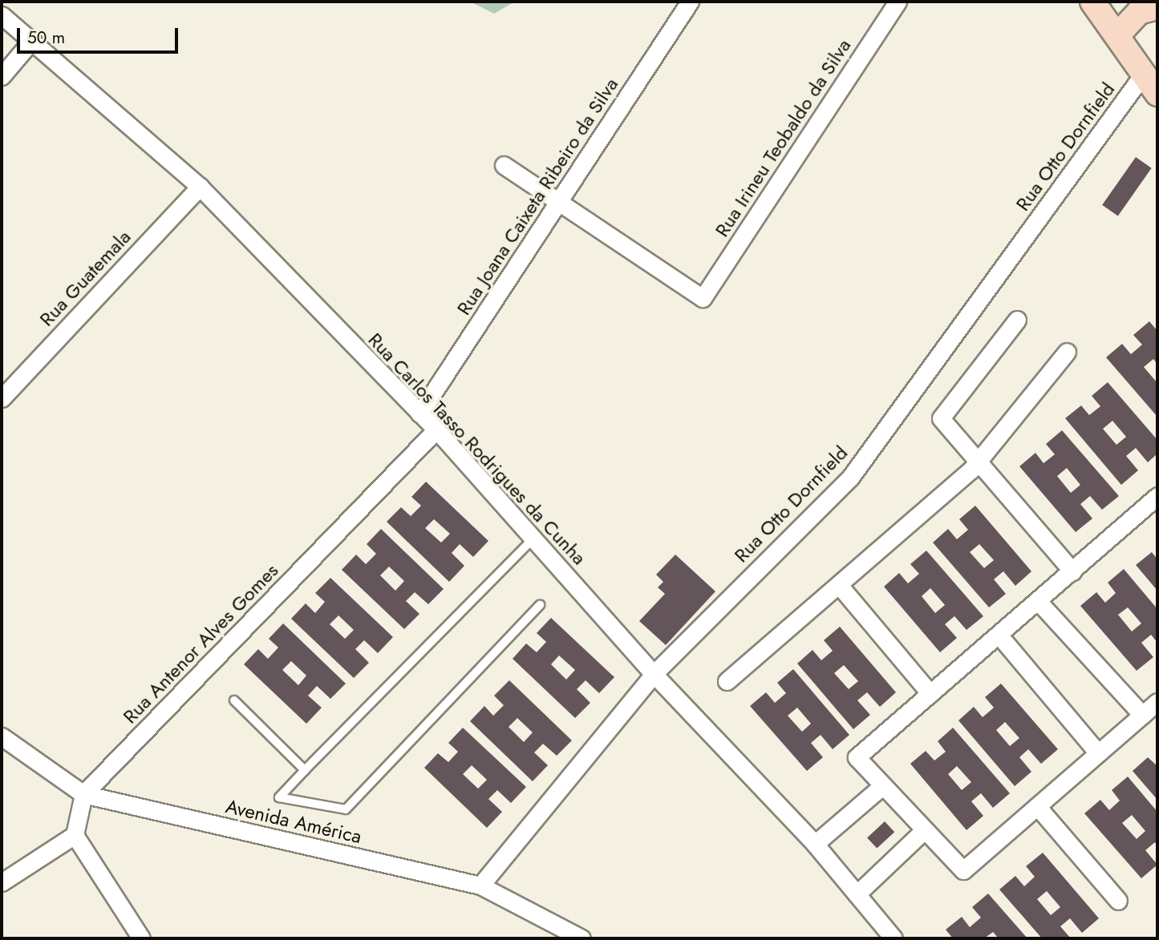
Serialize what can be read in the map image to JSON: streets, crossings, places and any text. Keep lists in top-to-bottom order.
{
  "streets": {
    "street": [
      "Rua Irineu Teobaldo da Silva",
      "Rua Otto Dornfield",
      "Rua Joana Caixeta Ribeiro da Silva",
      "Rua Guatemala",
      "Rua Carlos Tasso Rodrigues da Cunha",
      "Rua Antenor Alves Gomes",
      "Avenida América"
    ]
  },
  "crossings": [
    ["Rua Irineu Teobaldo da Silva", "Rua Joana Caixeta Ribeiro da Silva"],
    ["Rua Otto Dornfield", "Rua Carlos Tasso Rodrigues da Cunha"],
    ["Rua Otto Dornfield", "Avenida América"],
    ["Rua Joana Caixeta Ribeiro da Silva", "Rua Carlos Tasso Rodrigues da Cunha"],
    ["Rua Guatemala", "Rua Carlos Tasso Rodrigues da Cunha"],
    ["Rua Carlos Tasso Rodrigues da Cunha", "Rua Antenor Alves Gomes"],
    ["Rua Antenor Alves Gomes", "Avenida América"]
  ],
  "scale_bar": "50 m"
}
